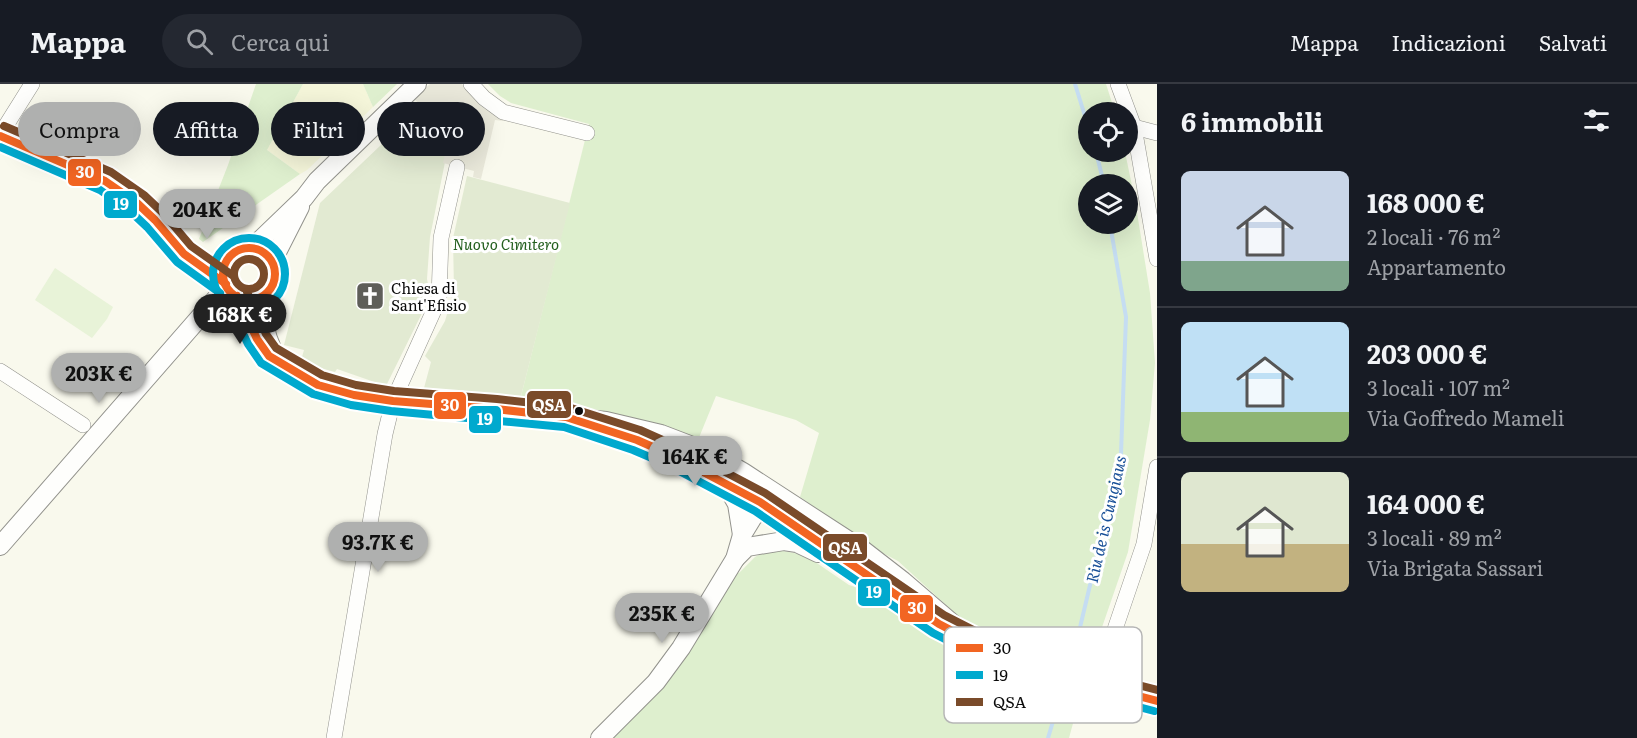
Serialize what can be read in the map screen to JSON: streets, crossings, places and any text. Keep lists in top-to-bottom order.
{
  "water": ["Riu de is Cungiaus"],
  "parks": ["Nuovo Cimitero"],
  "places": {
    "church": ["Chiesa di Sant'Efisio"]
  },
  "lines": ["transit line QSA", "transit line 30", "transit line 19"],
  "legend": ["30", "19", "QSA"],
  "page": {
    "header": "Mappa",
    "search": "Cerca qui",
    "nav": ["Mappa", "Indicazioni", "Salvati"],
    "heading": "6 immobili",
    "chip": [
      "Compra",
      "Affitta",
      "Filtri",
      "Nuovo"
    ],
    "list": [
      {
        "name": "168 000 €",
        "note": "2 locali · 76 m² · Appartamento"
      },
      {
        "name": "203 000 €",
        "note": "3 locali · 107 m² · Via Goffredo Mameli"
      },
      {
        "name": "164 000 €",
        "note": "3 locali · 89 m² · Via Brigata Sassari"
      }
    ],
    "price": [
      "204K €",
      "168K €",
      "203K €",
      "164K €",
      "93.7K €",
      "235K €"
    ]
  }
}
